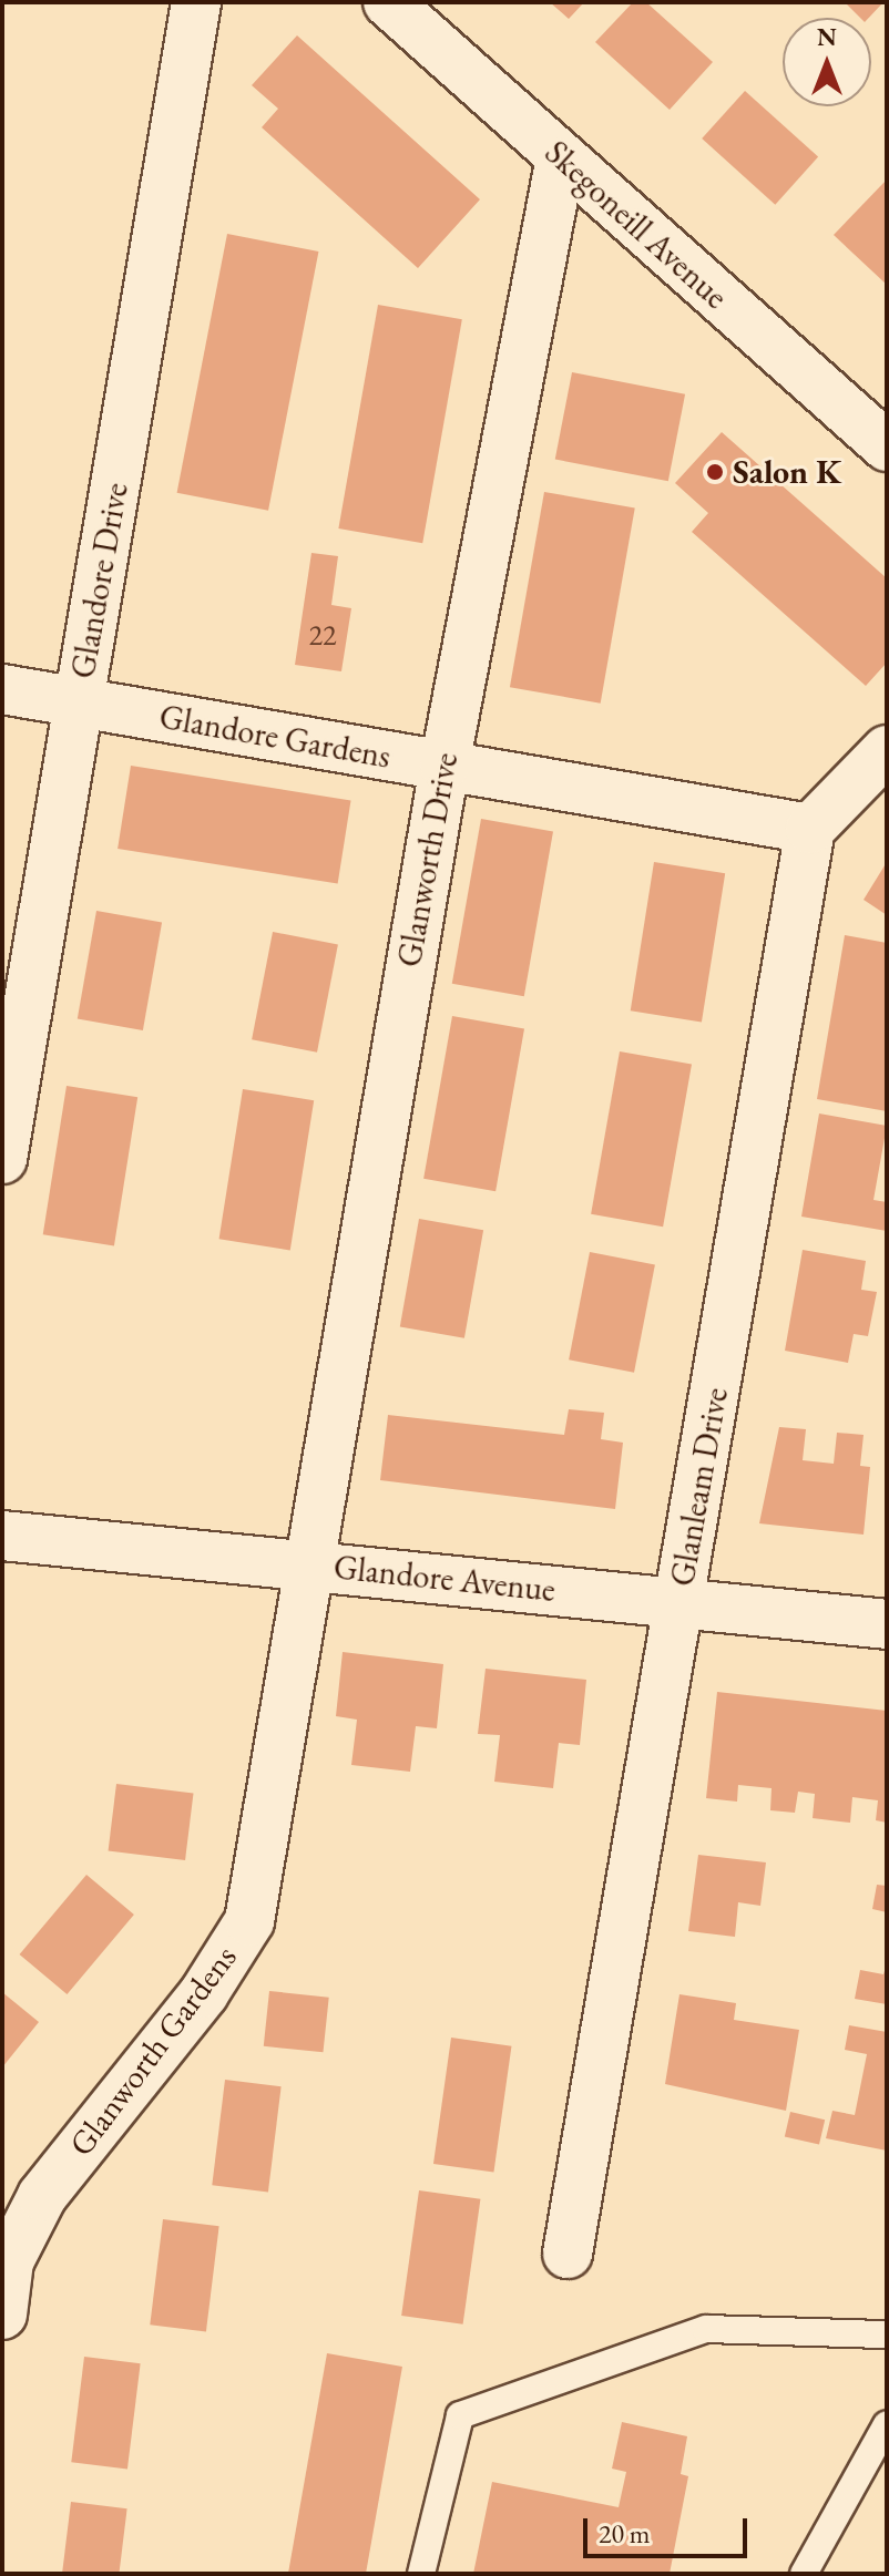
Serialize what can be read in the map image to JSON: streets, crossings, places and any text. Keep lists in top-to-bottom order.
{
  "streets": {
    "street": [
      "Skegoneill Avenue",
      "Glandore Drive",
      "Glandore Gardens",
      "Glanworth Drive",
      "Glanleam Drive",
      "Glandore Avenue",
      "Glanworth Gardens"
    ]
  },
  "crossings": [
    ["Skegoneill Avenue", "Glanworth Drive"],
    ["Glandore Drive", "Glandore Gardens"],
    ["Glandore Gardens", "Glanworth Drive"],
    ["Glandore Gardens", "Glanleam Drive"],
    ["Glanworth Drive", "Glandore Avenue"],
    ["Glanworth Drive", "Glanworth Gardens"],
    ["Glanleam Drive", "Glandore Avenue"],
    ["Glandore Avenue", "Glanworth Gardens"]
  ],
  "places": ["Salon K"],
  "house_numbers": ["22"],
  "scale_bar": "20 m",
  "north": "top"
}
